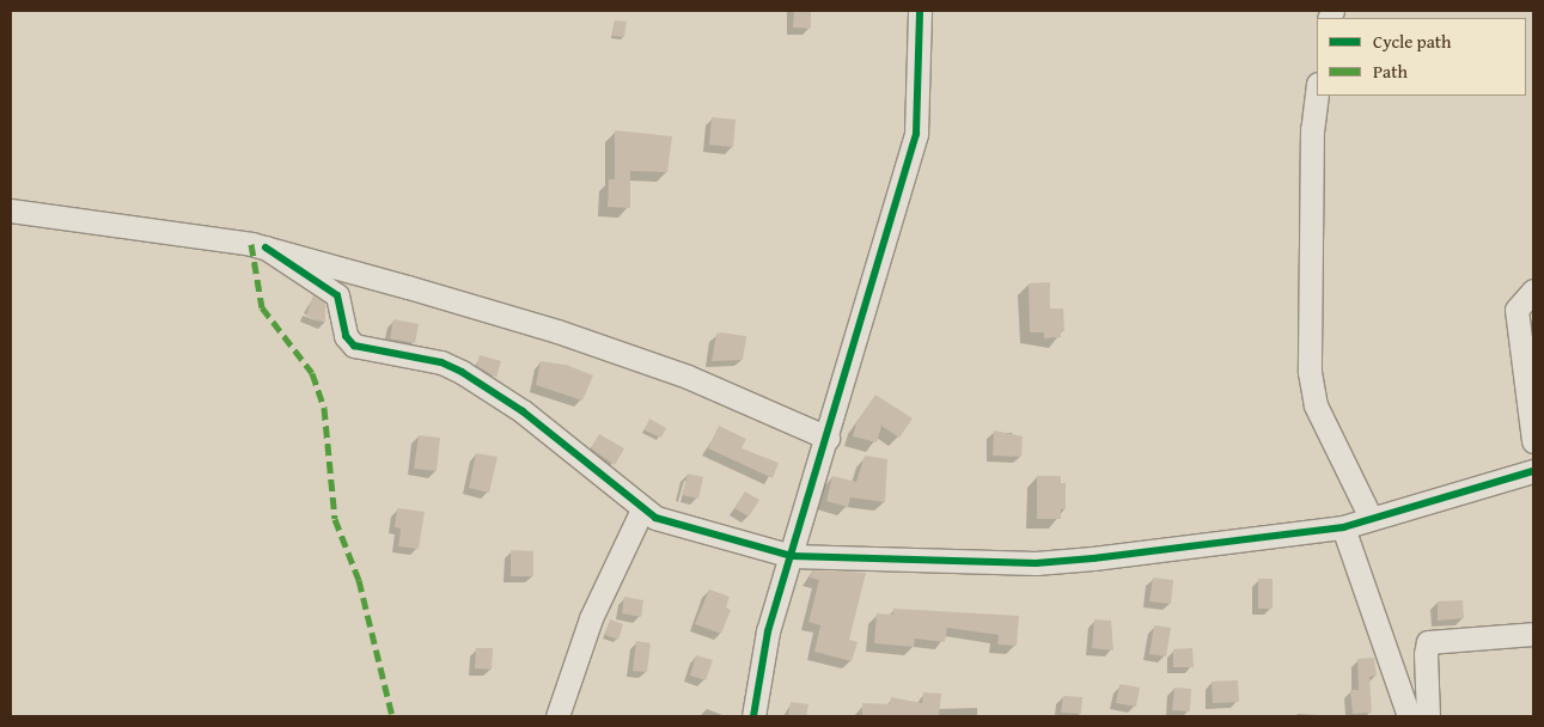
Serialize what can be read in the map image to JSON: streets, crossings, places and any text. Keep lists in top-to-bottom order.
{
  "legend": ["Cycle path", "Path"]
}
